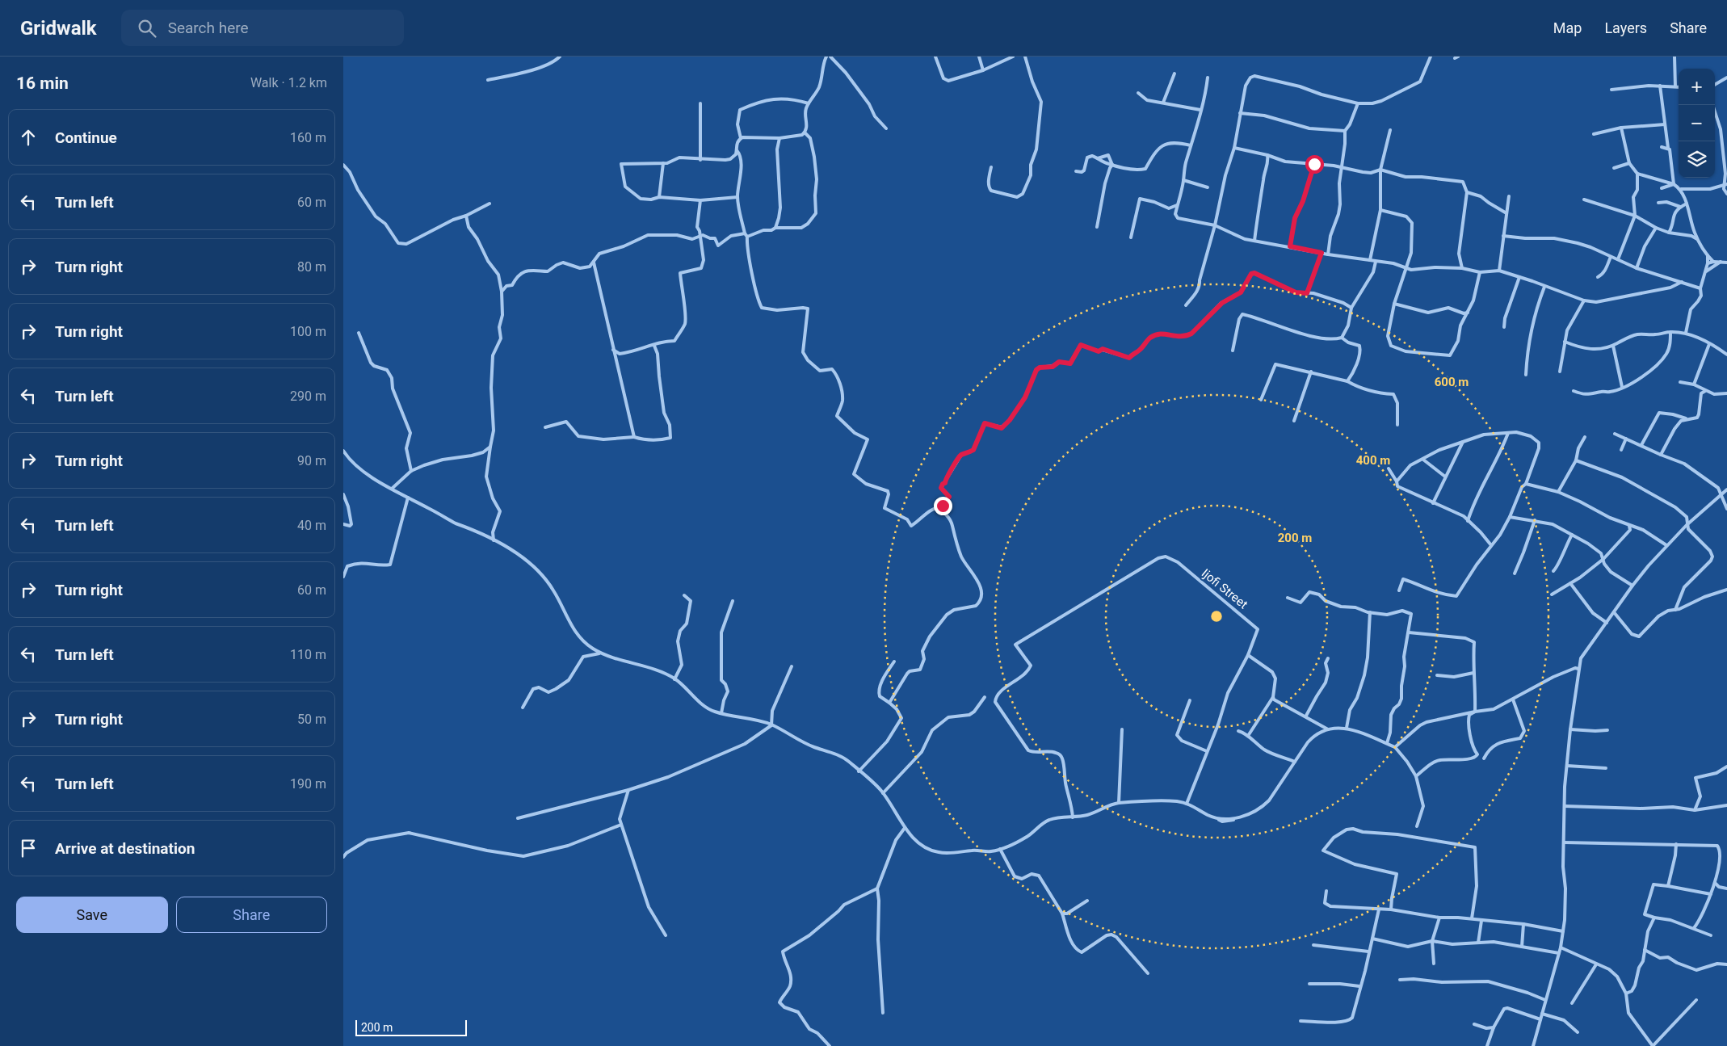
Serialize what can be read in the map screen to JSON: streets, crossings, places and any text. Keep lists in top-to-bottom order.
{
  "streets": {
    "street": ["Ijofi Street"]
  },
  "scale_bar": "200 m",
  "page": {
    "header": "Gridwalk",
    "search": "Search here",
    "nav": ["Map", "Layers", "Share"],
    "heading": ["16 min", "Walk · 1.2 km"],
    "map_buttons": ["+", "−"],
    "list": [
      ["Continue", "160 m"],
      ["Turn left", "60 m"],
      ["Turn right", "80 m"],
      ["Turn right", "100 m"],
      ["Turn left", "290 m"],
      ["Turn right", "90 m"],
      ["Turn left", "40 m"],
      ["Turn right", "60 m"],
      ["Turn left", "110 m"],
      ["Turn right", "50 m"],
      ["Turn left", "190 m"],
      "Arrive at destination"
    ],
    "buttons": ["Save", "Share"],
    "scale": "200 m"
  },
  "rings": ["600 m", "400 m", "200 m"]
}
